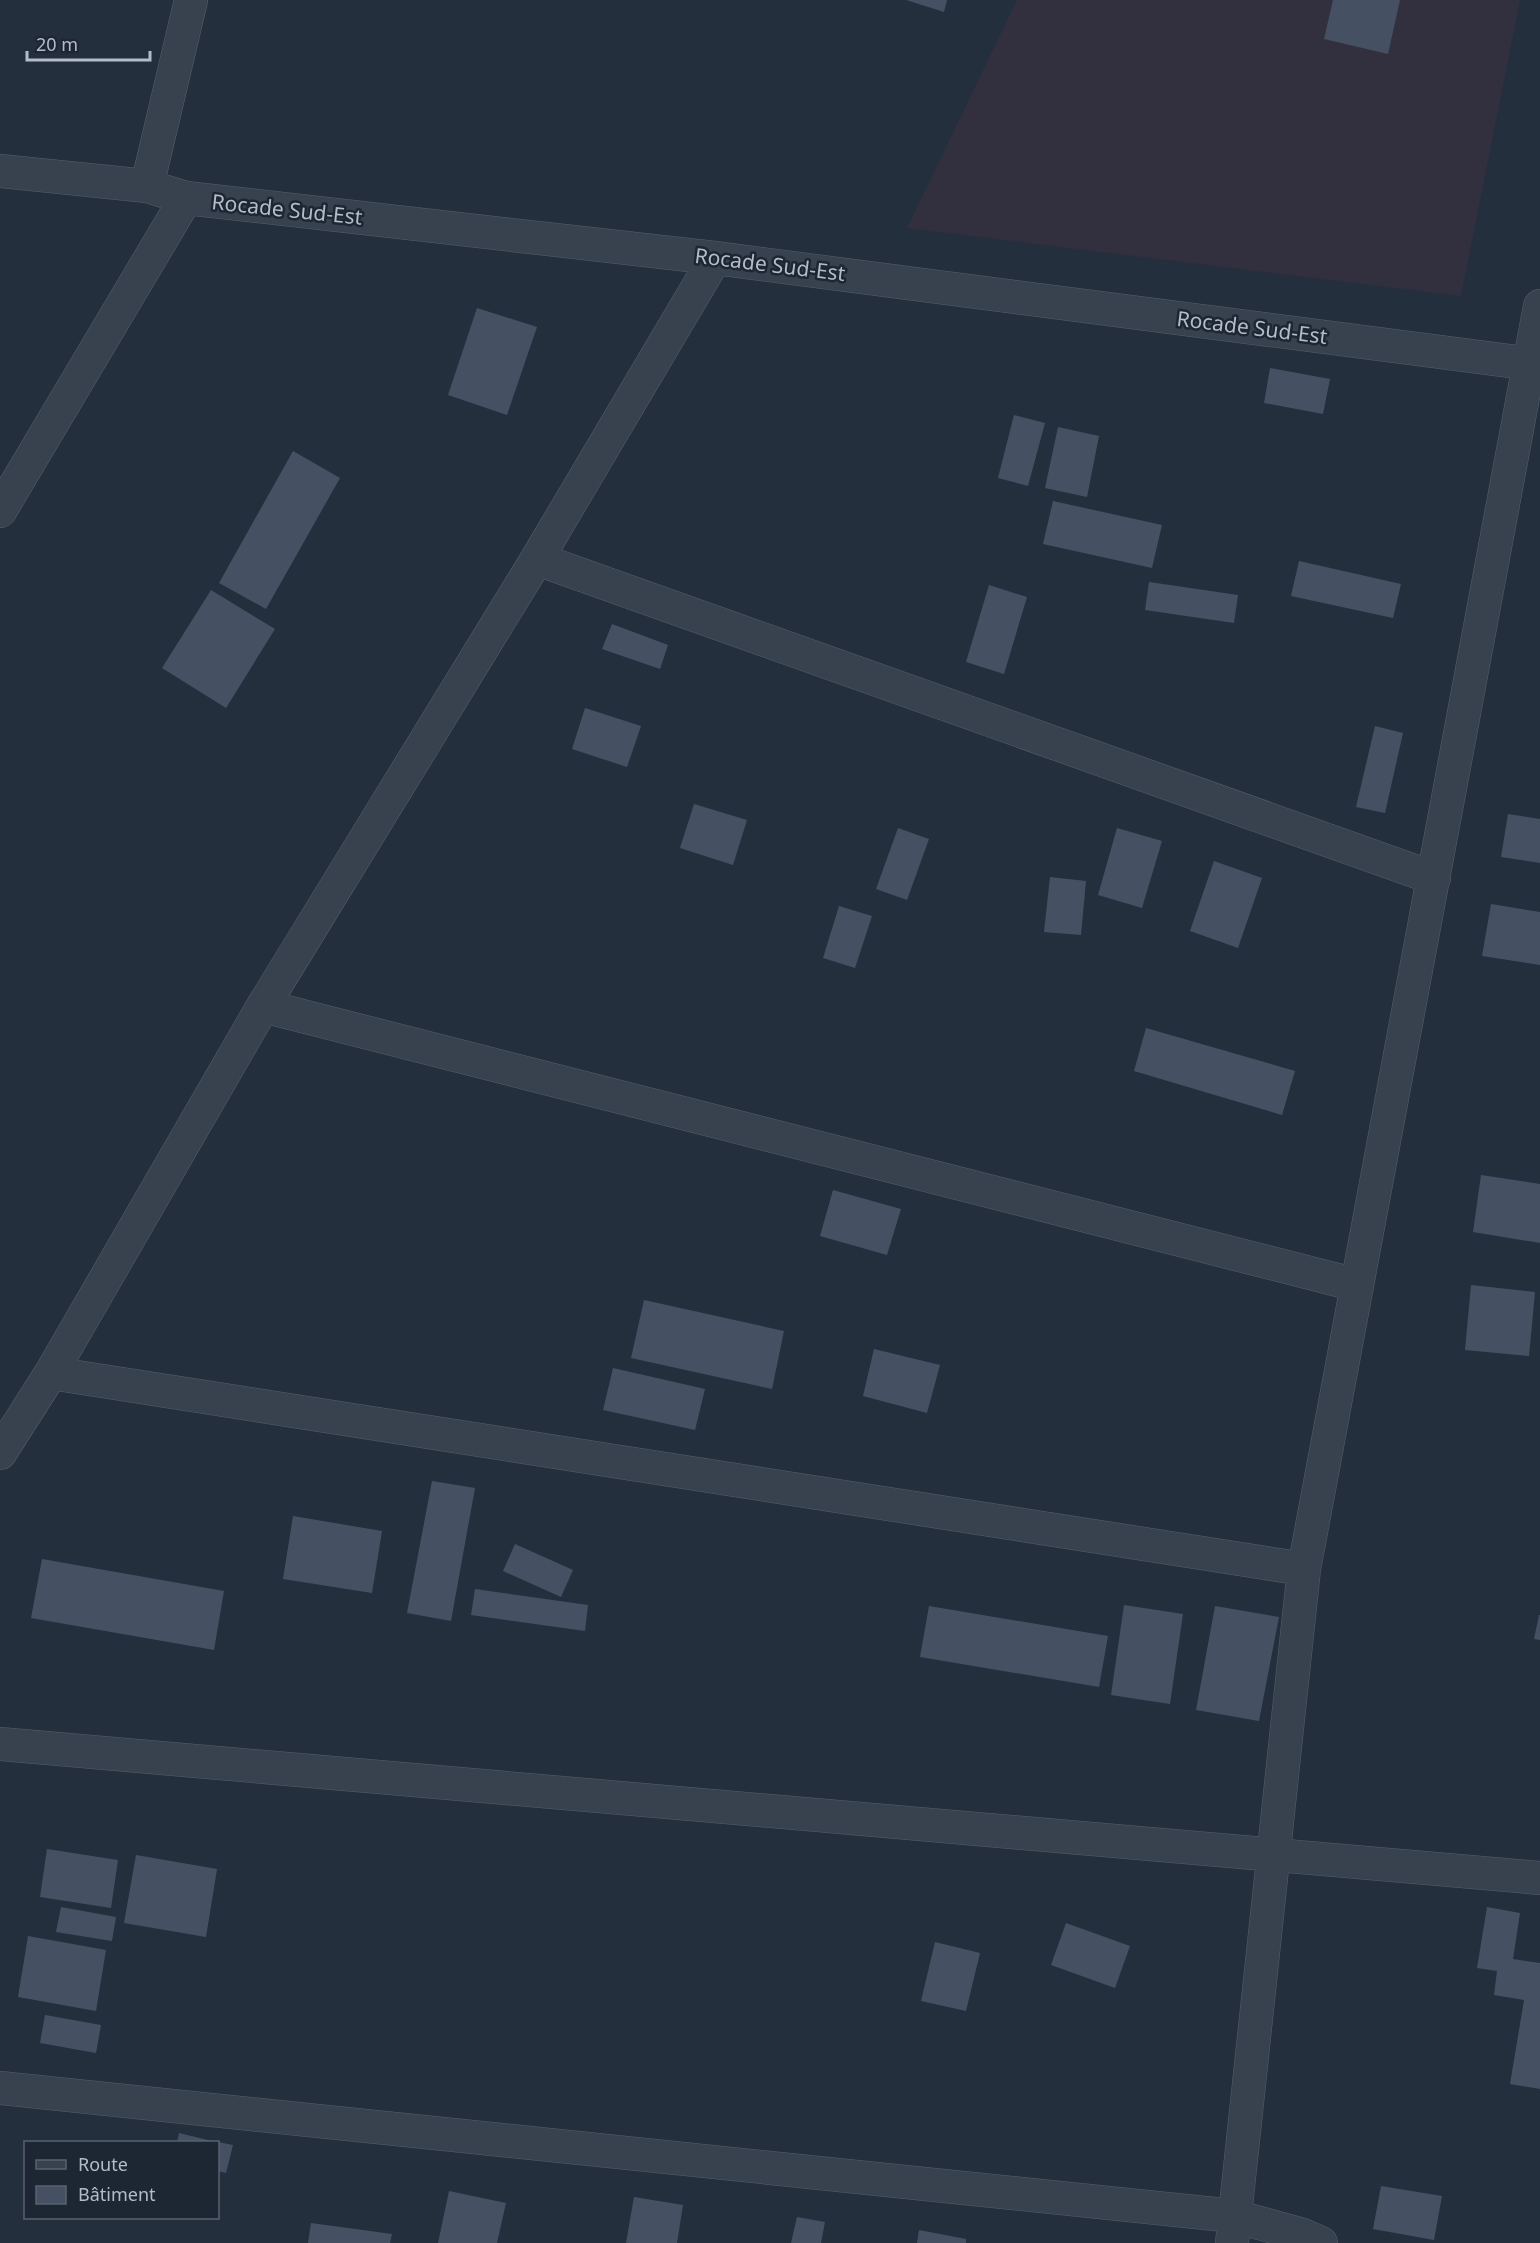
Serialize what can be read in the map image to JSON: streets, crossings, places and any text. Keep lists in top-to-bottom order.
{
  "streets": {
    "street": ["Rocade Sud-Est"]
  },
  "legend": ["Route", "Bâtiment"],
  "scale_bar": "20 m"
}
